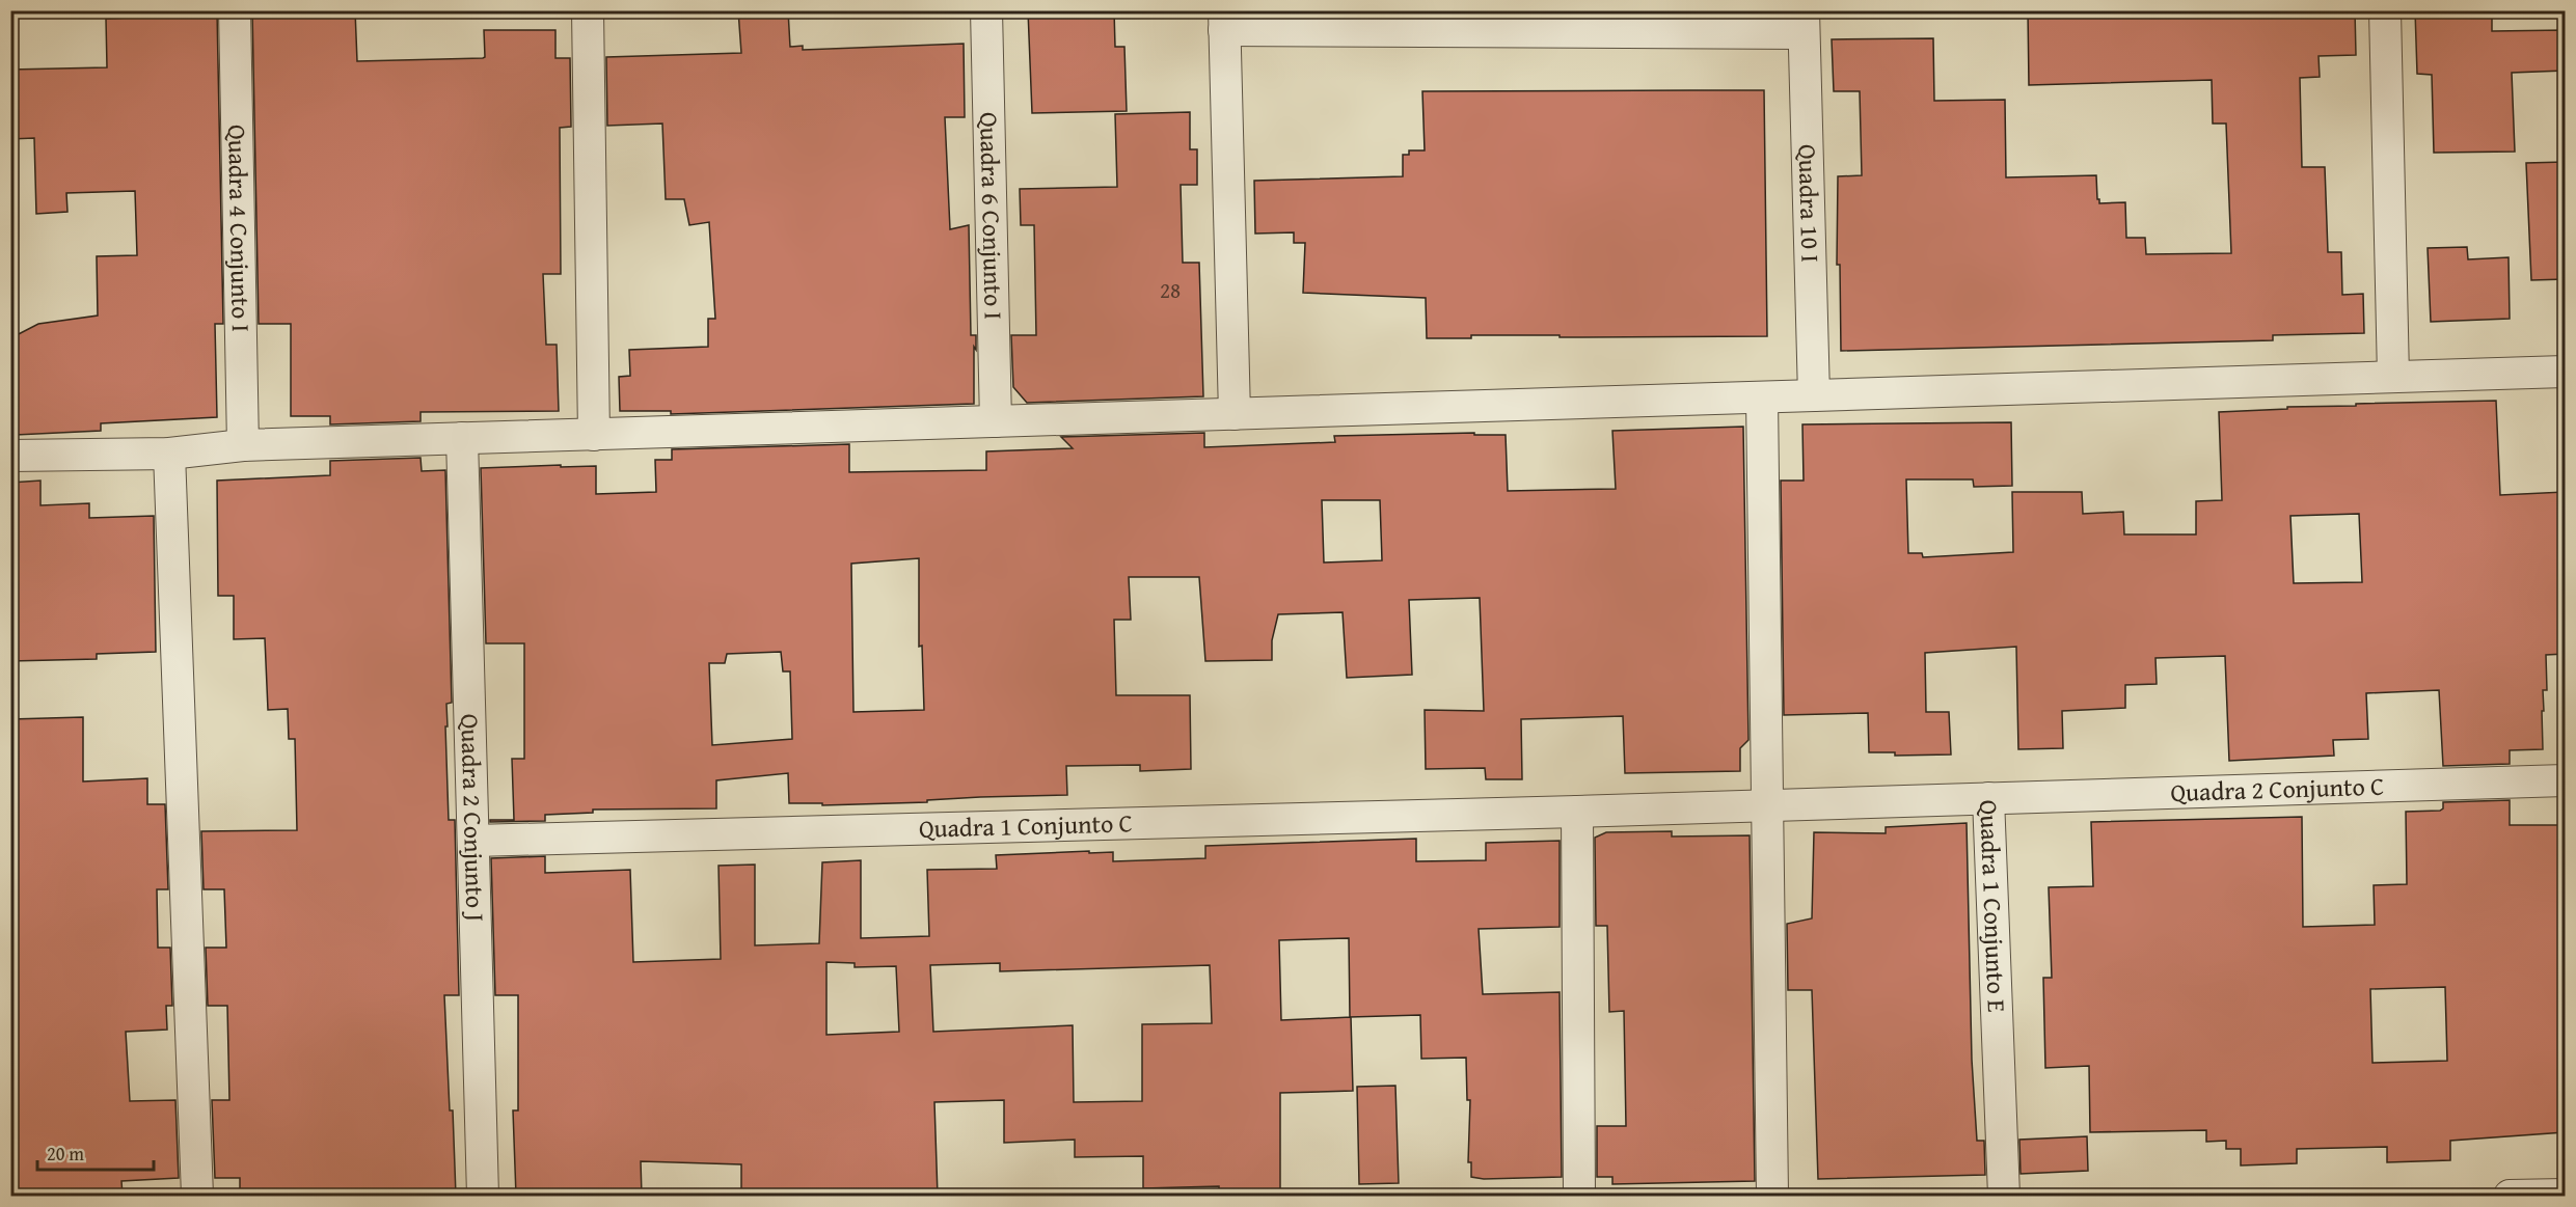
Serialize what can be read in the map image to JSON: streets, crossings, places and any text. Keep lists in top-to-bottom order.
{
  "streets": {
    "street": [
      "Quadra 10 I",
      "Quadra 6 Conjunto I",
      "Quadra 4 Conjunto I",
      "Quadra 2 Conjunto C",
      "Quadra 2 Conjunto J",
      "Quadra 1 Conjunto C",
      "Quadra 1 Conjunto E"
    ]
  },
  "crossings": [
    ["Quadra 2 Conjunto C", "Quadra 1 Conjunto E"],
    ["Quadra 2 Conjunto J", "Quadra 1 Conjunto C"],
    ["Quadra 1 Conjunto C", "Quadra 1 Conjunto E"]
  ],
  "house_numbers": ["28"],
  "scale_bar": "20 m"
}
